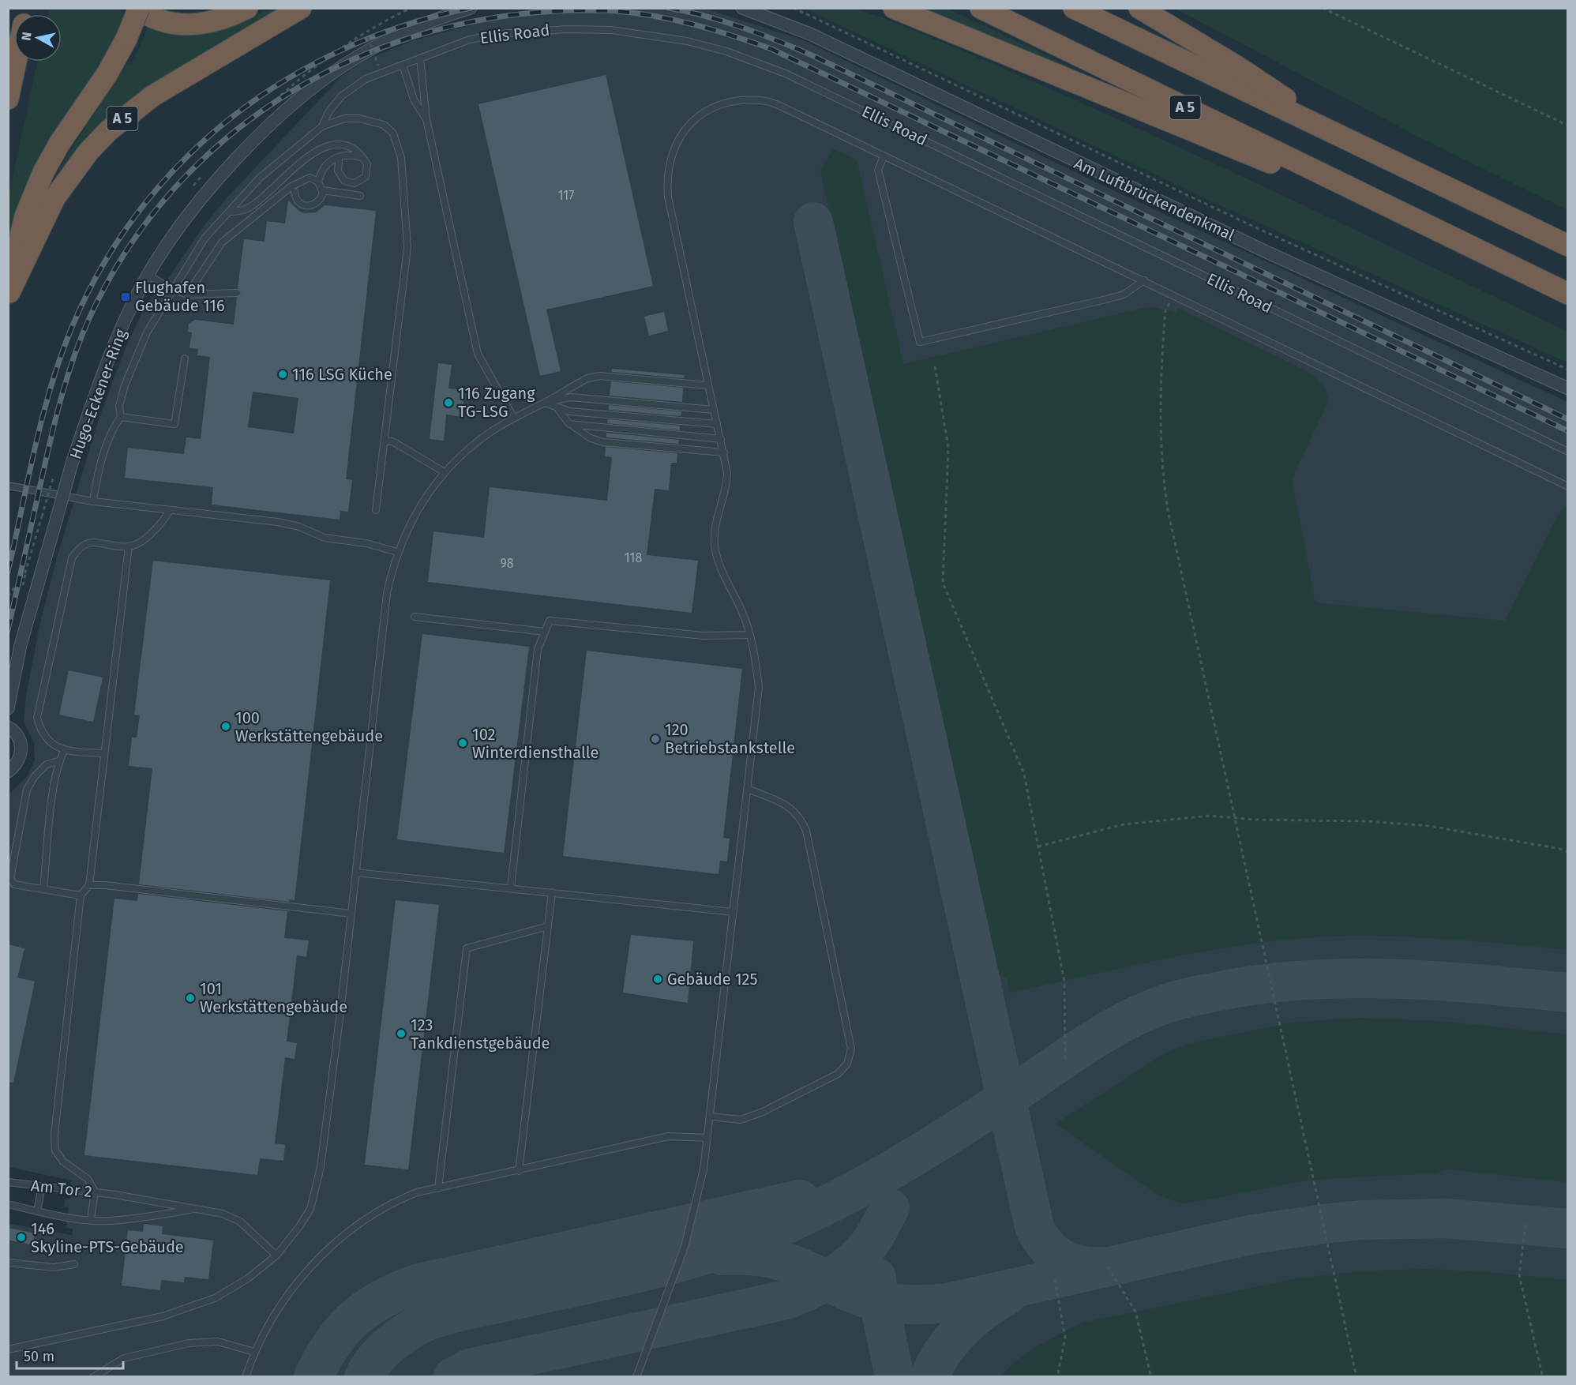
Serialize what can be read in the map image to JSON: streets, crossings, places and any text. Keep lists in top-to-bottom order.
{
  "streets": {
    "highway": ["A 5"],
    "street": ["Am Luftbrückendenkmal", "Hugo-Eckener-Ring"],
    "lane": ["Ellis Road", "Am Tor 2"]
  },
  "places": {
    "transit": ["Flughafen Gebäude 116"],
    "other": [
      "116 LSG Küche",
      "116 Zugang TG-LSG",
      "100 Werkstättengebäude",
      "120 Betriebstankstelle",
      "102 Winterdiensthalle",
      "Gebäude 125",
      "101 Werkstättengebäude",
      "123 Tankdienstgebäude",
      "146 Skyline-PTS-Gebäude"
    ]
  },
  "house_numbers": ["117", "118", "98"],
  "scale_bar": "50 m",
  "north": "left"
}
